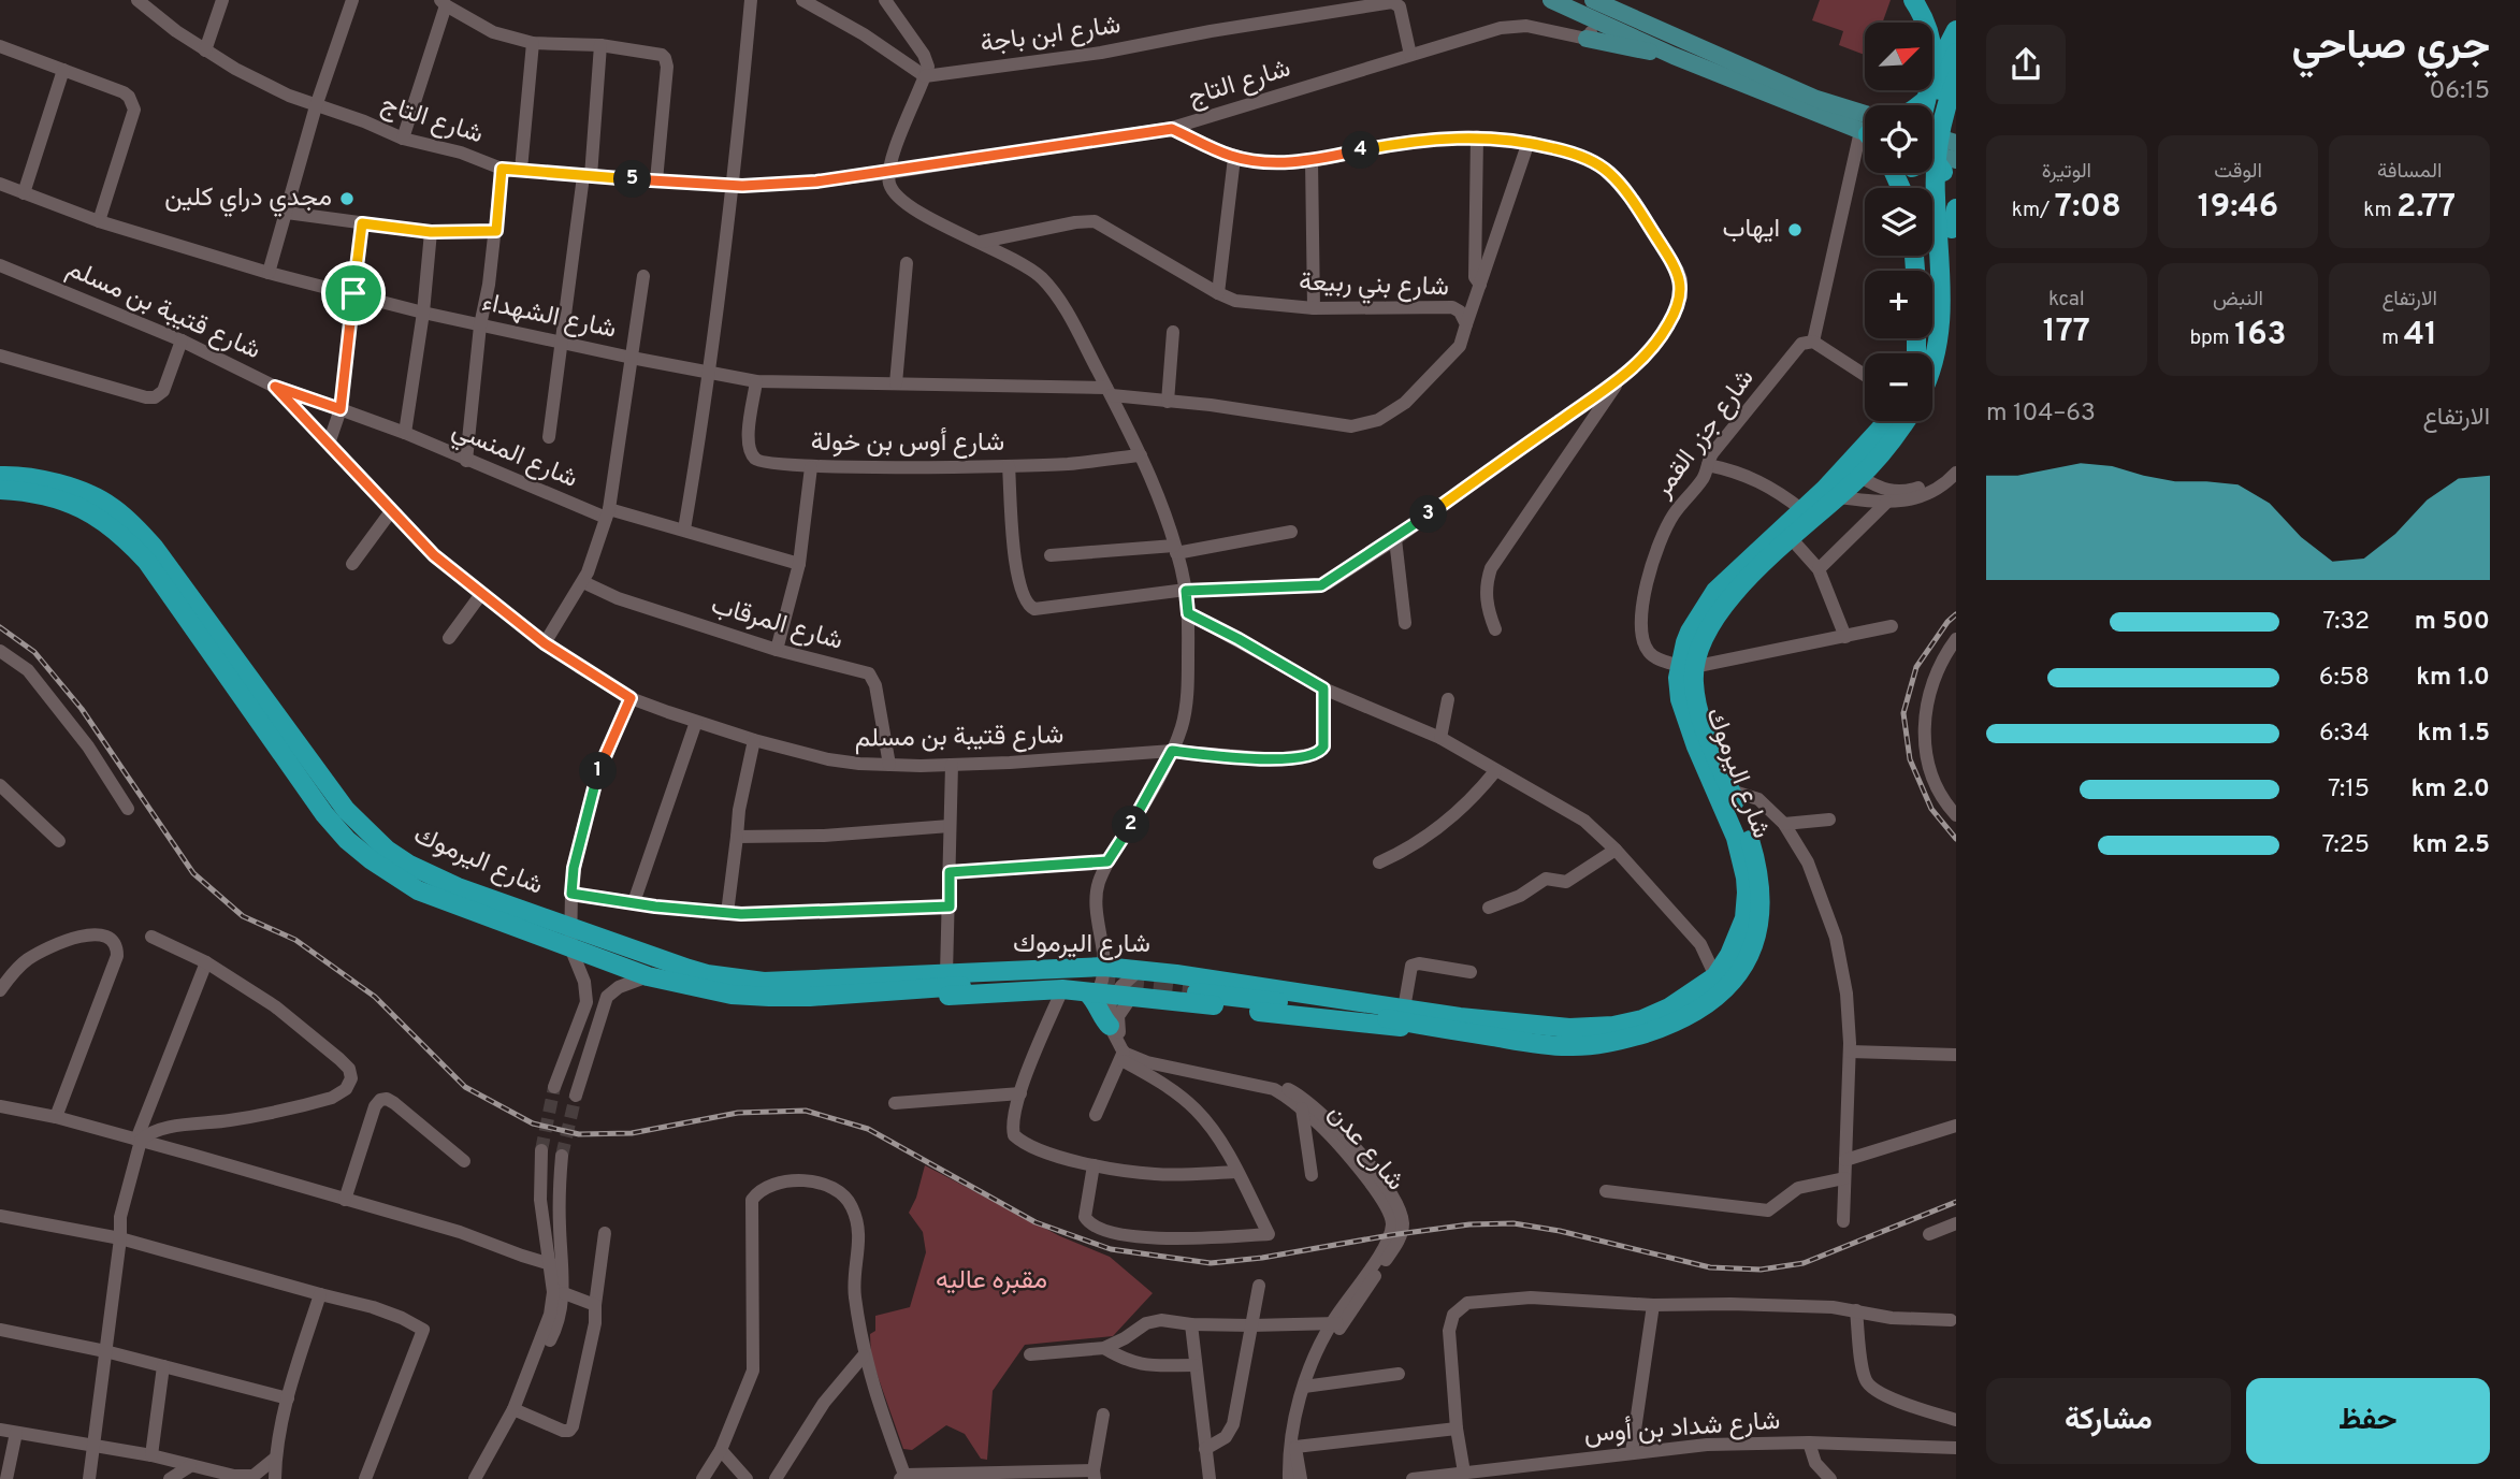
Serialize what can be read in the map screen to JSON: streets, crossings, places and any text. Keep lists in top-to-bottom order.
{
  "streets": {
    "highway": ["شارع اليرموك"],
    "street": [
      "شارع ابن باجة",
      "شارع التاج",
      "شارع بني ربيعة",
      "شارع قتيبة بن مسلم",
      "شارع الشهداء",
      "شارع جزر القمر",
      "شارع أوس بن خولة",
      "شارع المنسي",
      "شارع المرقاب",
      "شارع عدن",
      "شارع شداد بن أوس"
    ]
  },
  "crossings": [
    ["شارع ابن باجة", "شارع التاج"],
    ["شارع بني ربيعة", "شارع الشهداء"],
    ["شارع قتيبة بن مسلم", "شارع المنسي"],
    ["شارع قتيبة بن مسلم", "شارع المرقاب"],
    ["شارع الشهداء", "شارع أوس بن خولة"],
    ["شارع جزر القمر", "شارع اليرموك"]
  ],
  "parks": ["مقبره عاليه"],
  "places": ["مجدي دراي كلين", "ايهاب"],
  "north": "top right",
  "page": {
    "heading": ["جري صباحي", "06:15"],
    "map_buttons": ["+", "−"],
    "stats": [
      ["المسافة", "2.77 km"],
      ["الوقت", "19:46"],
      ["الوتيرة", "7:08 /km"],
      ["الارتفاع", "41 m"],
      ["النبض", "163 bpm"],
      ["kcal", "177"]
    ],
    "pins": [
      "4",
      "5",
      "3",
      "1",
      "2"
    ],
    "chart": ["الارتفاع", "63–104 m"],
    "list": [
      {
        "name": "500 m",
        "note": "7:32"
      },
      {
        "name": "1.0 km",
        "note": "6:58"
      },
      {
        "name": "1.5 km",
        "note": "6:34"
      },
      {
        "name": "2.0 km",
        "note": "7:15"
      },
      {
        "name": "2.5 km",
        "note": "7:25"
      }
    ],
    "buttons": ["حفظ", "مشاركة"]
  }
}
